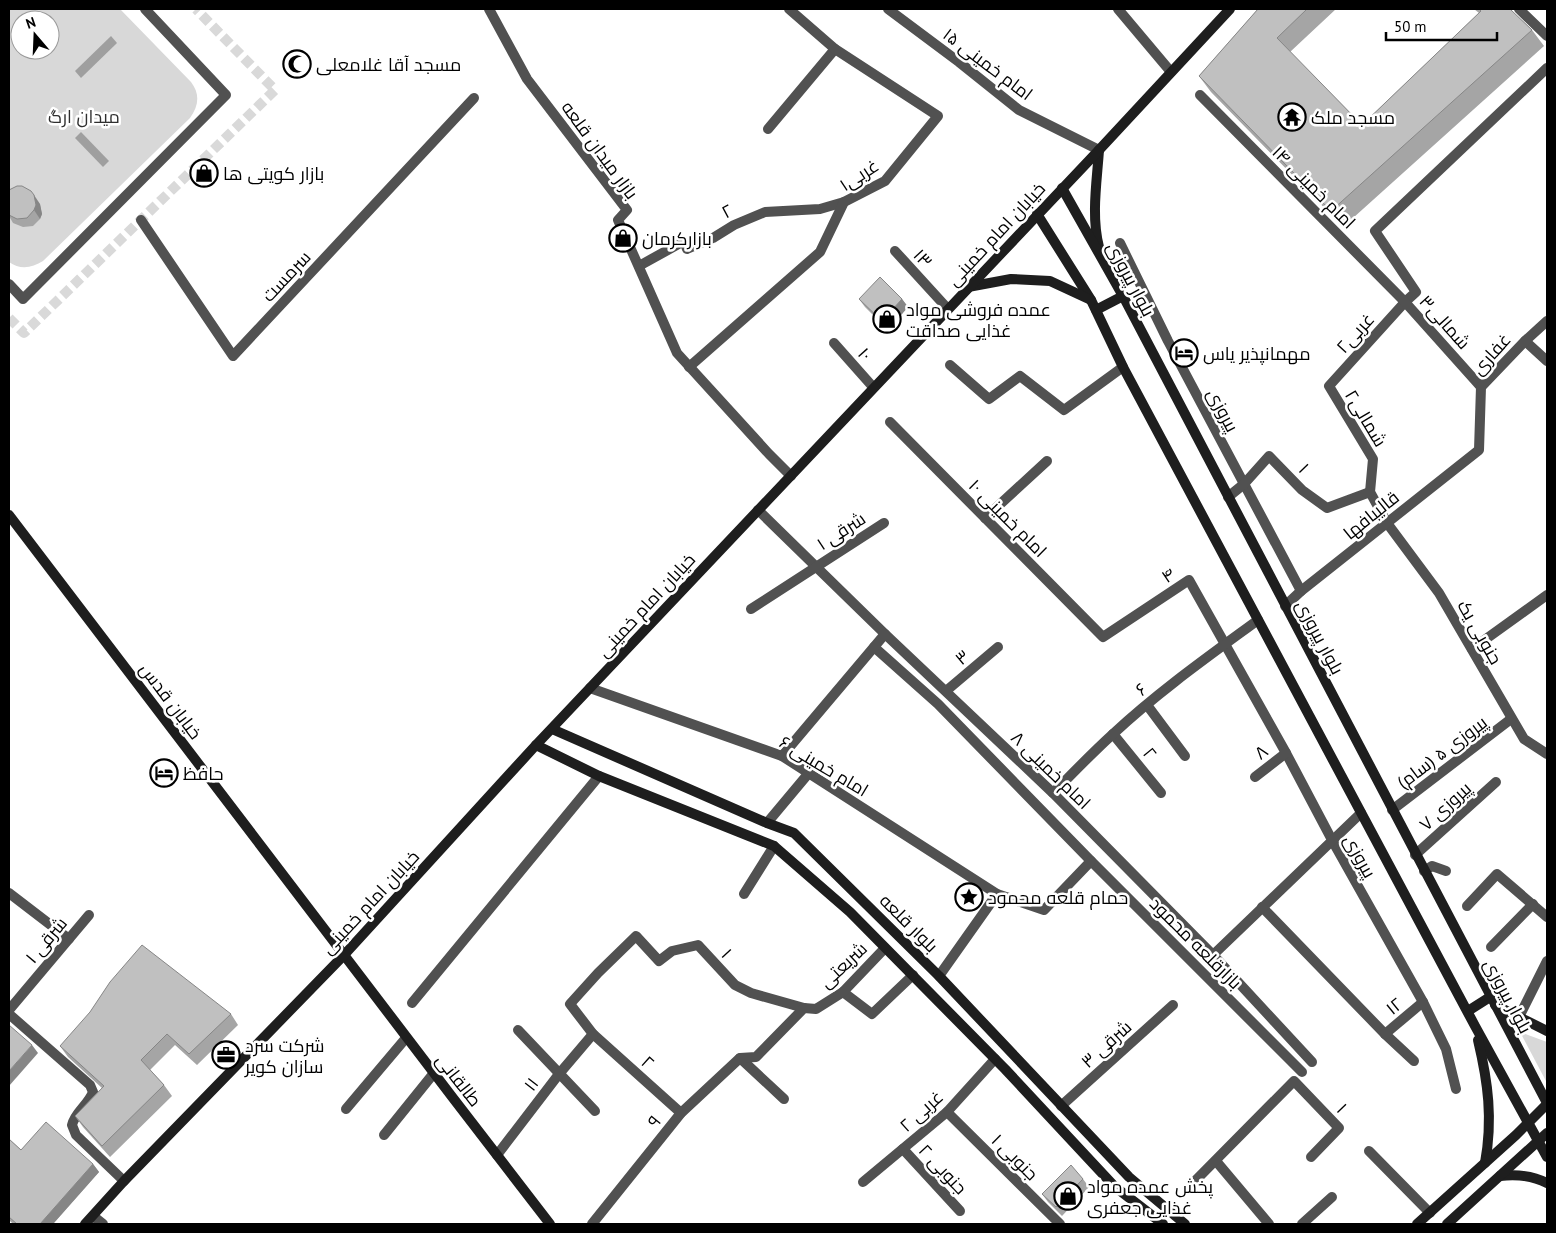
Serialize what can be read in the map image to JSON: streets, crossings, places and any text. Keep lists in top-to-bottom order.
{
  "streets": {
    "main road": [
      "خیابان امام خمینی",
      "بلوار پیروزی",
      "خیابان قدس",
      "بلوار قلعه",
      "طالقانی"
    ],
    "street": [
      "امام خمینی ۱۵",
      "بازار میدان قلعه",
      "غربی۱",
      "امام خمینی ۱۴",
      "۲",
      "۱۳",
      "سرمست",
      "شمالی۳",
      "غربی۲",
      "۱۰",
      "غفاری",
      "پیروزی",
      "شمالی۲",
      "۱",
      "قالیبافها",
      "امام خمینی ۱۰",
      "۱ شرقی",
      "۴",
      "جنوبی یک",
      "۳",
      "۶",
      "۸",
      "پیروزی ۵ (سام)",
      "امام خمینی ۶",
      "امام خمینی ۸",
      "پیروزی ۷",
      "شرقی ۱",
      "بازارقلعه محمود",
      "شریعتی",
      "۱۲",
      "۳ شرقی",
      "۱۱",
      "۲ غربی",
      "۹",
      "۱ جنوبی",
      "۲ جنوبی"
    ]
  },
  "crossings": [
    ["امام خمینی ۱۵", "خیابان امام خمینی"],
    ["بازار میدان قلعه", "غربی۱"],
    ["بازار میدان قلعه", "۲"],
    ["بازار میدان قلعه", "خیابان امام خمینی"],
    ["غربی۱", "۲"],
    ["امام خمینی ۱۴", "شمالی۳"],
    ["امام خمینی ۱۴", "غربی۲"],
    ["۲", "۱"],
    ["۲", "۶"],
    ["۲", "۱۱"],
    ["۲", "۹"],
    ["خیابان امام خمینی", "۱۳"],
    ["خیابان امام خمینی", "بلوار پیروزی"],
    ["خیابان امام خمینی", "۱۰"],
    ["خیابان امام خمینی", "خیابان قدس"],
    ["خیابان امام خمینی", "امام خمینی ۶"],
    ["خیابان امام خمینی", "امام خمینی ۸"],
    ["خیابان امام خمینی", "بلوار قلعه"],
    ["خیابان امام خمینی", "طالقانی"],
    ["بلوار پیروزی", "۱"],
    ["بلوار پیروزی", "قالیبافها"],
    ["بلوار پیروزی", "پیروزی ۵ (سام)"],
    ["بلوار پیروزی", "پیروزی ۷"],
    ["شمالی۳", "غربی۲"],
    ["شمالی۳", "غفاری"],
    ["غربی۲", "شمالی۲"],
    ["غفاری", "قالیبافها"],
    ["پیروزی", "۱"],
    ["پیروزی", "قالیبافها"],
    ["پیروزی", "۴"],
    ["پیروزی", "۶"],
    ["پیروزی", "۸"],
    ["پیروزی", "۱۲"],
    ["شمالی۲", "۱"],
    ["۱", "شریعتی"],
    ["قالیبافها", "جنوبی یک"],
    ["امام خمینی ۱۰", "۴"],
    ["۱ شرقی", "امام خمینی ۸"],
    ["۴", "۶"],
    ["جنوبی یک", "پیروزی ۵ (سام)"],
    ["۳", "امام خمینی ۸"],
    ["۶", "امام خمینی ۸"],
    ["خیابان قدس", "طالقانی"],
    ["امام خمینی ۶", "بازارقلعه محمود"],
    ["بلوار قلعه", "شریعتی"],
    ["بلوار قلعه", "۳ شرقی"],
    ["بلوار قلعه", "۲ غربی"],
    ["طالقانی", "۱۱"],
    ["۲ غربی", "۱ جنوبی"],
    ["۲ غربی", "۲ جنوبی"]
  ],
  "parks": ["میدان ارگ"],
  "places": {
    "mosque": ["مسجد آقا غلامعلی"],
    "temple": ["مسجد ملک"],
    "shop": [
      "بازار کویتی ها",
      "بازارکرمان",
      "عمده فروشی مواد غذایی صداقت",
      "پخش عمده مواد غذایی جعفری"
    ],
    "hotel": ["مهمانپذیر یاس", "حافظ"],
    "place": ["حمام قلعه محمود"],
    "office": ["شرکت سرد سازان کویر"]
  },
  "scale_bar": "50 m",
  "north": "top"
}
